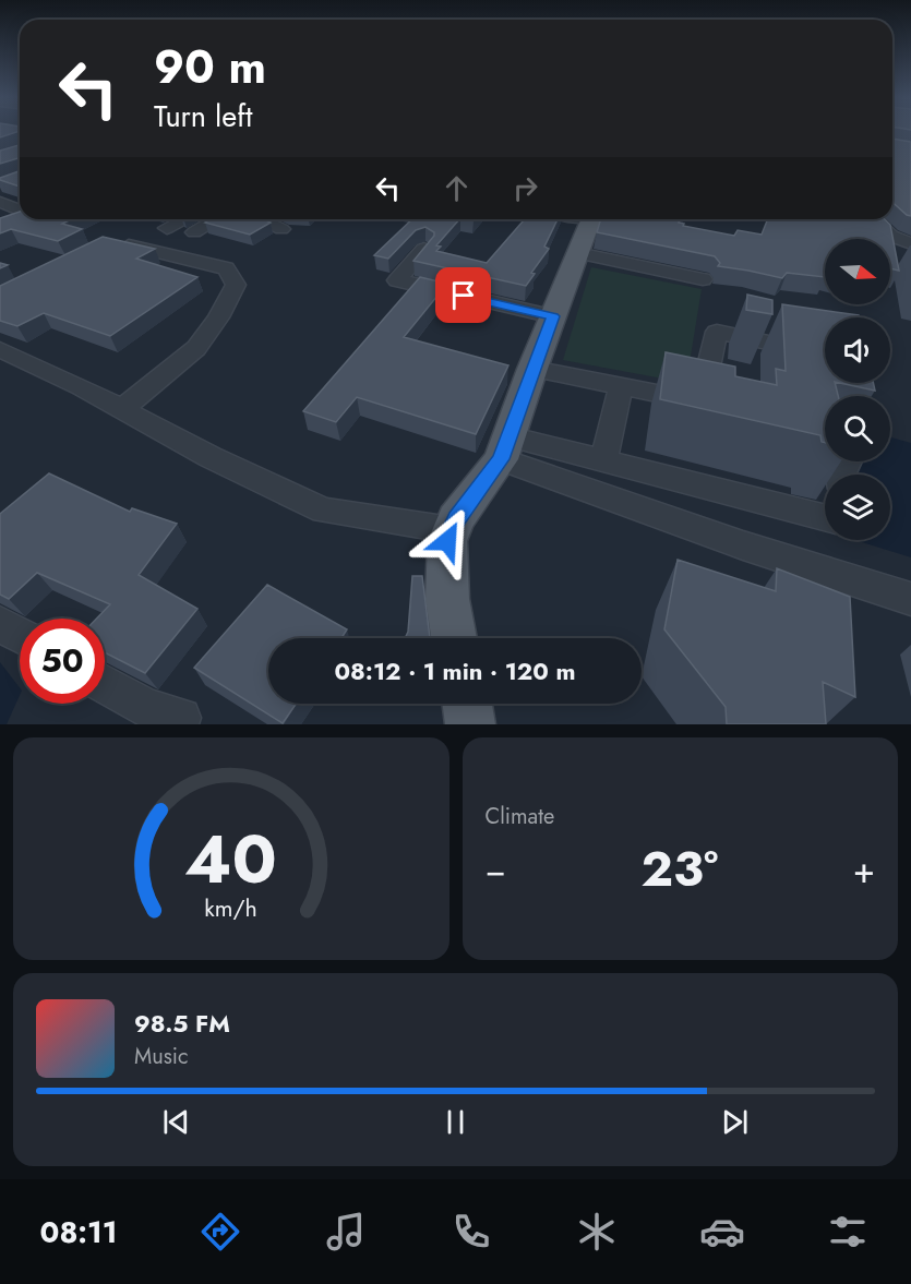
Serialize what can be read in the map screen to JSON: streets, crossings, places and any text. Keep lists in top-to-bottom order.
{
  "north": "right",
  "page": {
    "turn": ["90 m", "Turn left"],
    "limit": "50",
    "trip": "08:12 · 1 min · 120 m",
    "tile": "Climate",
    "heat": ["−", "23°", "+"],
    "song": ["98.5 FM", "Music"],
    "tabs": "08:11",
    "gauge": ["40", "km/h"]
  }
}
